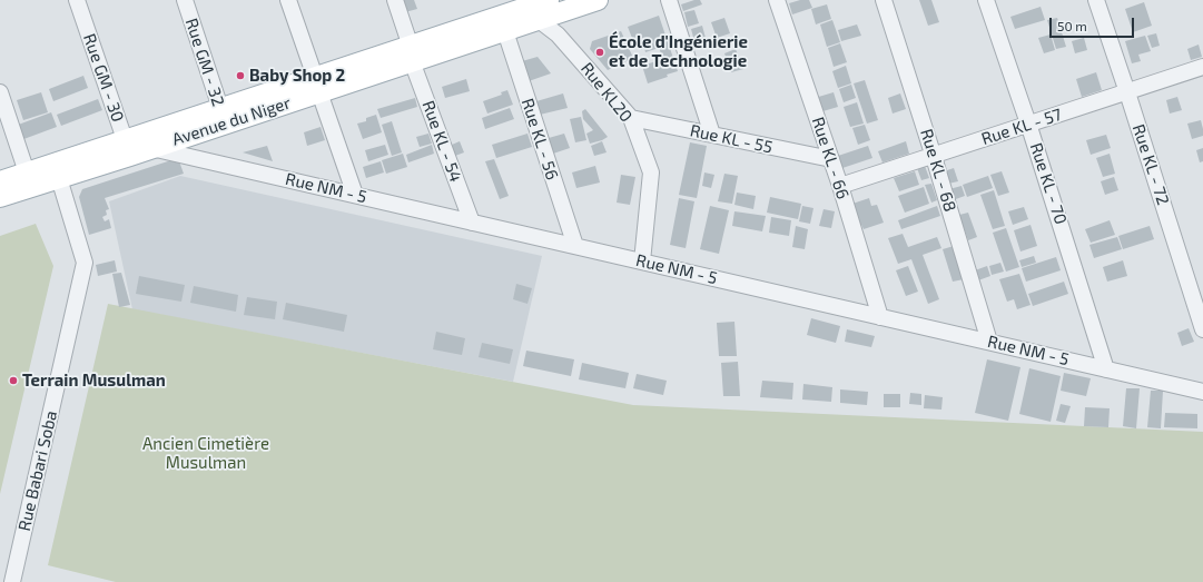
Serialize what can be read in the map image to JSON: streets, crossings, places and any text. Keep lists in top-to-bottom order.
{
  "streets": {
    "main road": ["Avenue du Niger"],
    "street": [
      "Rue GM - 32",
      "Rue GM - 30",
      "Rue KL20",
      "Rue KL - 57",
      "Rue KL - 56",
      "Rue KL - 55",
      "Rue KL - 54",
      "Rue KL - 66",
      "Rue KL - 72",
      "Rue KL - 68",
      "Rue KL - 70",
      "Rue NM - 5",
      "Rue Babari Soba"
    ]
  },
  "crossings": [
    ["Rue GM - 32", "Avenue du Niger"],
    ["Rue GM - 30", "Avenue du Niger"],
    ["Rue KL20", "Avenue du Niger"],
    ["Rue KL20", "Rue KL - 55"],
    ["Rue KL20", "Rue NM - 5"],
    ["Avenue du Niger", "Rue KL - 56"],
    ["Avenue du Niger", "Rue KL - 54"],
    ["Avenue du Niger", "Rue NM - 5"],
    ["Avenue du Niger", "Rue Babari Soba"],
    ["Rue KL - 57", "Rue KL - 66"],
    ["Rue KL - 57", "Rue KL - 72"],
    ["Rue KL - 57", "Rue KL - 68"],
    ["Rue KL - 57", "Rue KL - 70"],
    ["Rue KL - 56", "Rue NM - 5"],
    ["Rue KL - 55", "Rue KL - 66"],
    ["Rue KL - 54", "Rue NM - 5"],
    ["Rue KL - 66", "Rue NM - 5"],
    ["Rue KL - 68", "Rue NM - 5"],
    ["Rue KL - 70", "Rue NM - 5"]
  ],
  "parks": ["Ancien Cimetière Musulman"],
  "places": ["École d'Ingénierie et de Technologie", "Baby Shop 2", "Terrain Musulman"],
  "scale_bar": "50 m"
}
